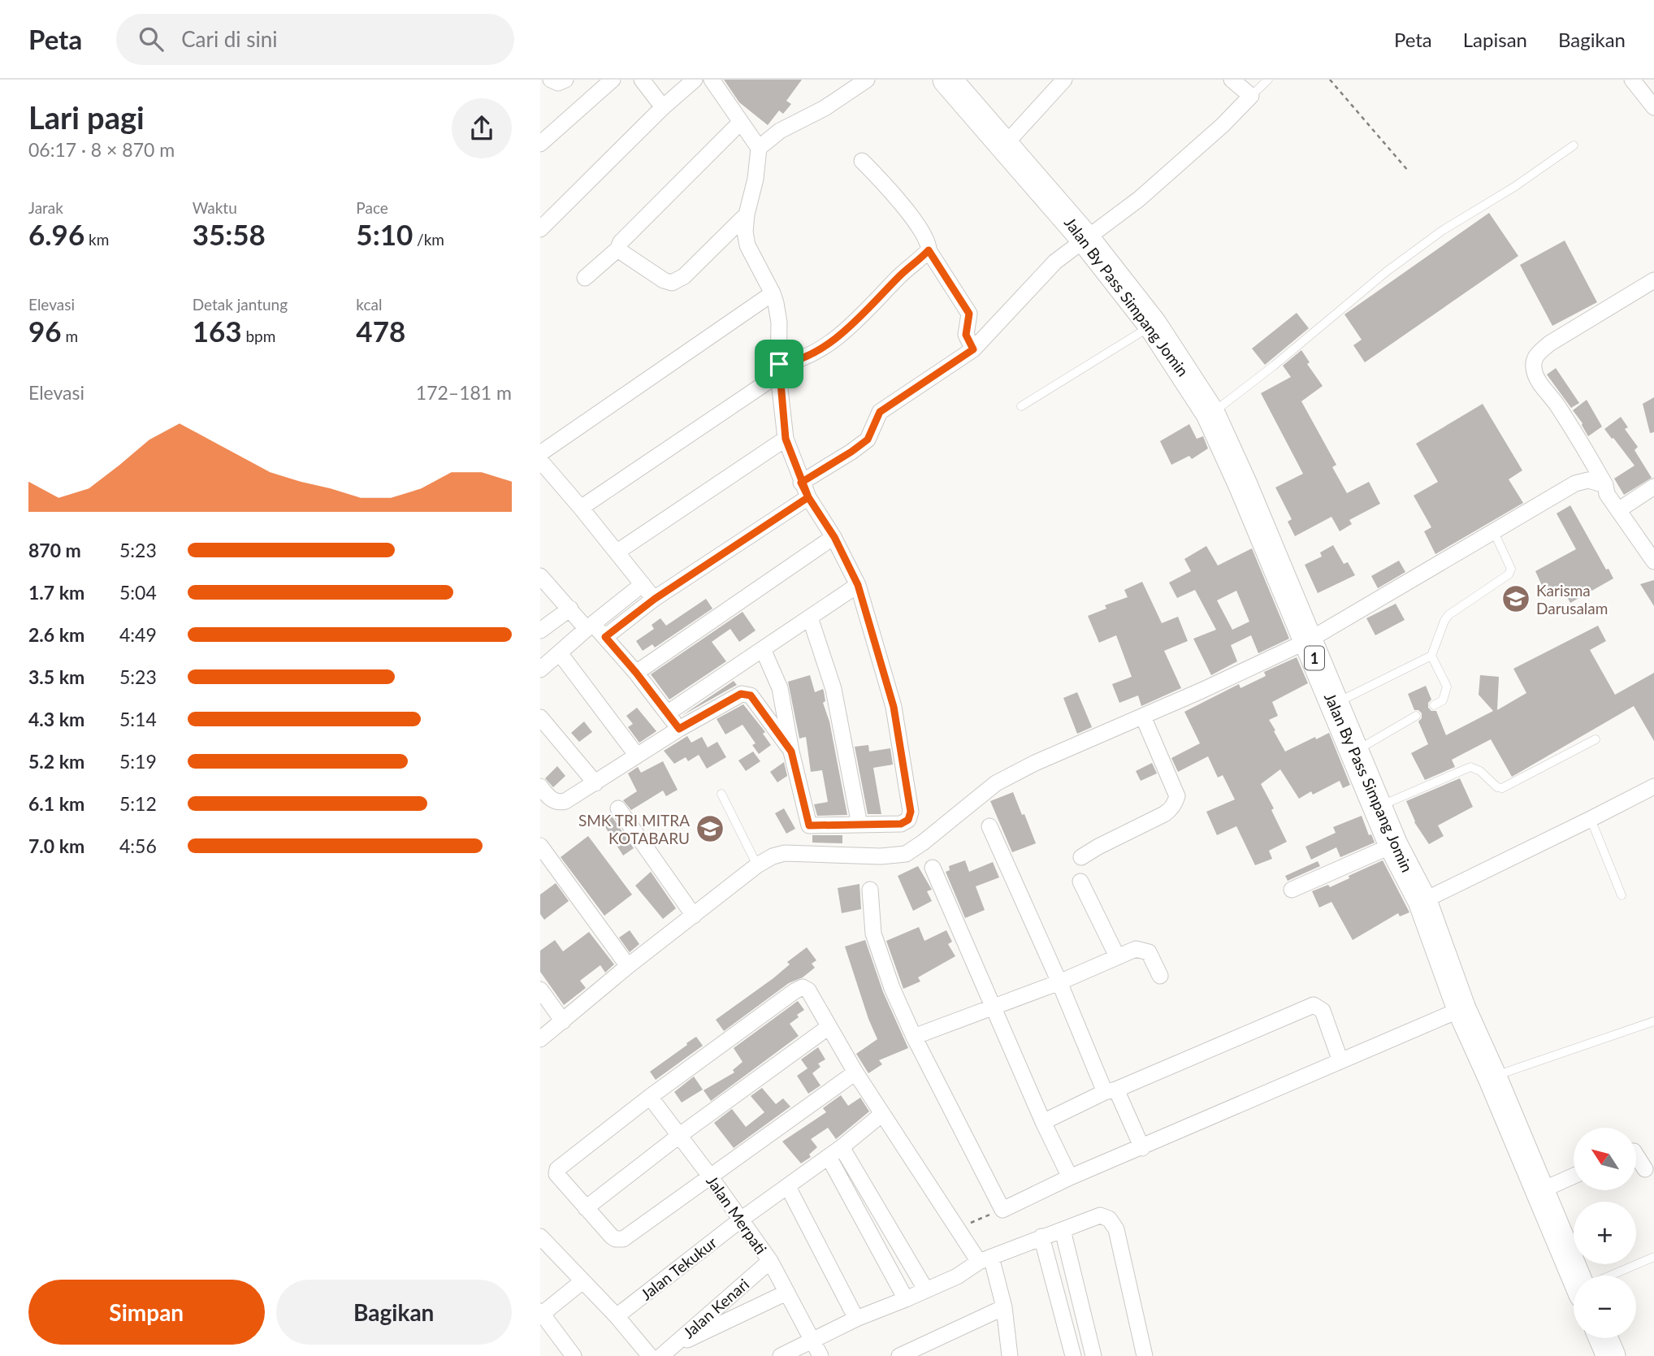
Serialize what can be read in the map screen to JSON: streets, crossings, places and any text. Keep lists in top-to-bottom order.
{
  "streets": {
    "highway": ["Jalan By Pass Simpang Jomin", "1"],
    "street": ["Jalan Merpati", "Jalan Tekukur", "Jalan Kenari"]
  },
  "crossings": [
    ["Jalan Merpati", "Jalan Tekukur"],
    ["Jalan Merpati", "Jalan Kenari"]
  ],
  "places": {
    "school or university": ["Karisma Darusalam", "SMK TRI MITRA KOTABARU"]
  },
  "north": "top left",
  "page": {
    "header": "Peta",
    "search": "Cari di sini",
    "nav": ["Peta", "Lapisan", "Bagikan"],
    "heading": ["Lari pagi", "06:17 · 8 × 870 m"],
    "stats": [
      ["Jarak", "6.96 km"],
      ["Waktu", "35:58"],
      ["Pace", "5:10 /km"],
      ["Elevasi", "96 m"],
      ["Detak jantung", "163 bpm"],
      ["kcal", "478"]
    ],
    "chart": ["Elevasi", "172–181 m"],
    "list": [
      {
        "name": "870 m",
        "note": "5:23"
      },
      {
        "name": "1.7 km",
        "note": "5:04"
      },
      {
        "name": "2.6 km",
        "note": "4:49"
      },
      {
        "name": "3.5 km",
        "note": "5:23"
      },
      {
        "name": "4.3 km",
        "note": "5:14"
      },
      {
        "name": "5.2 km",
        "note": "5:19"
      },
      {
        "name": "6.1 km",
        "note": "5:12"
      },
      {
        "name": "7.0 km",
        "note": "4:56"
      }
    ],
    "map_buttons": ["+", "−"],
    "buttons": ["Simpan", "Bagikan"]
  }
}
